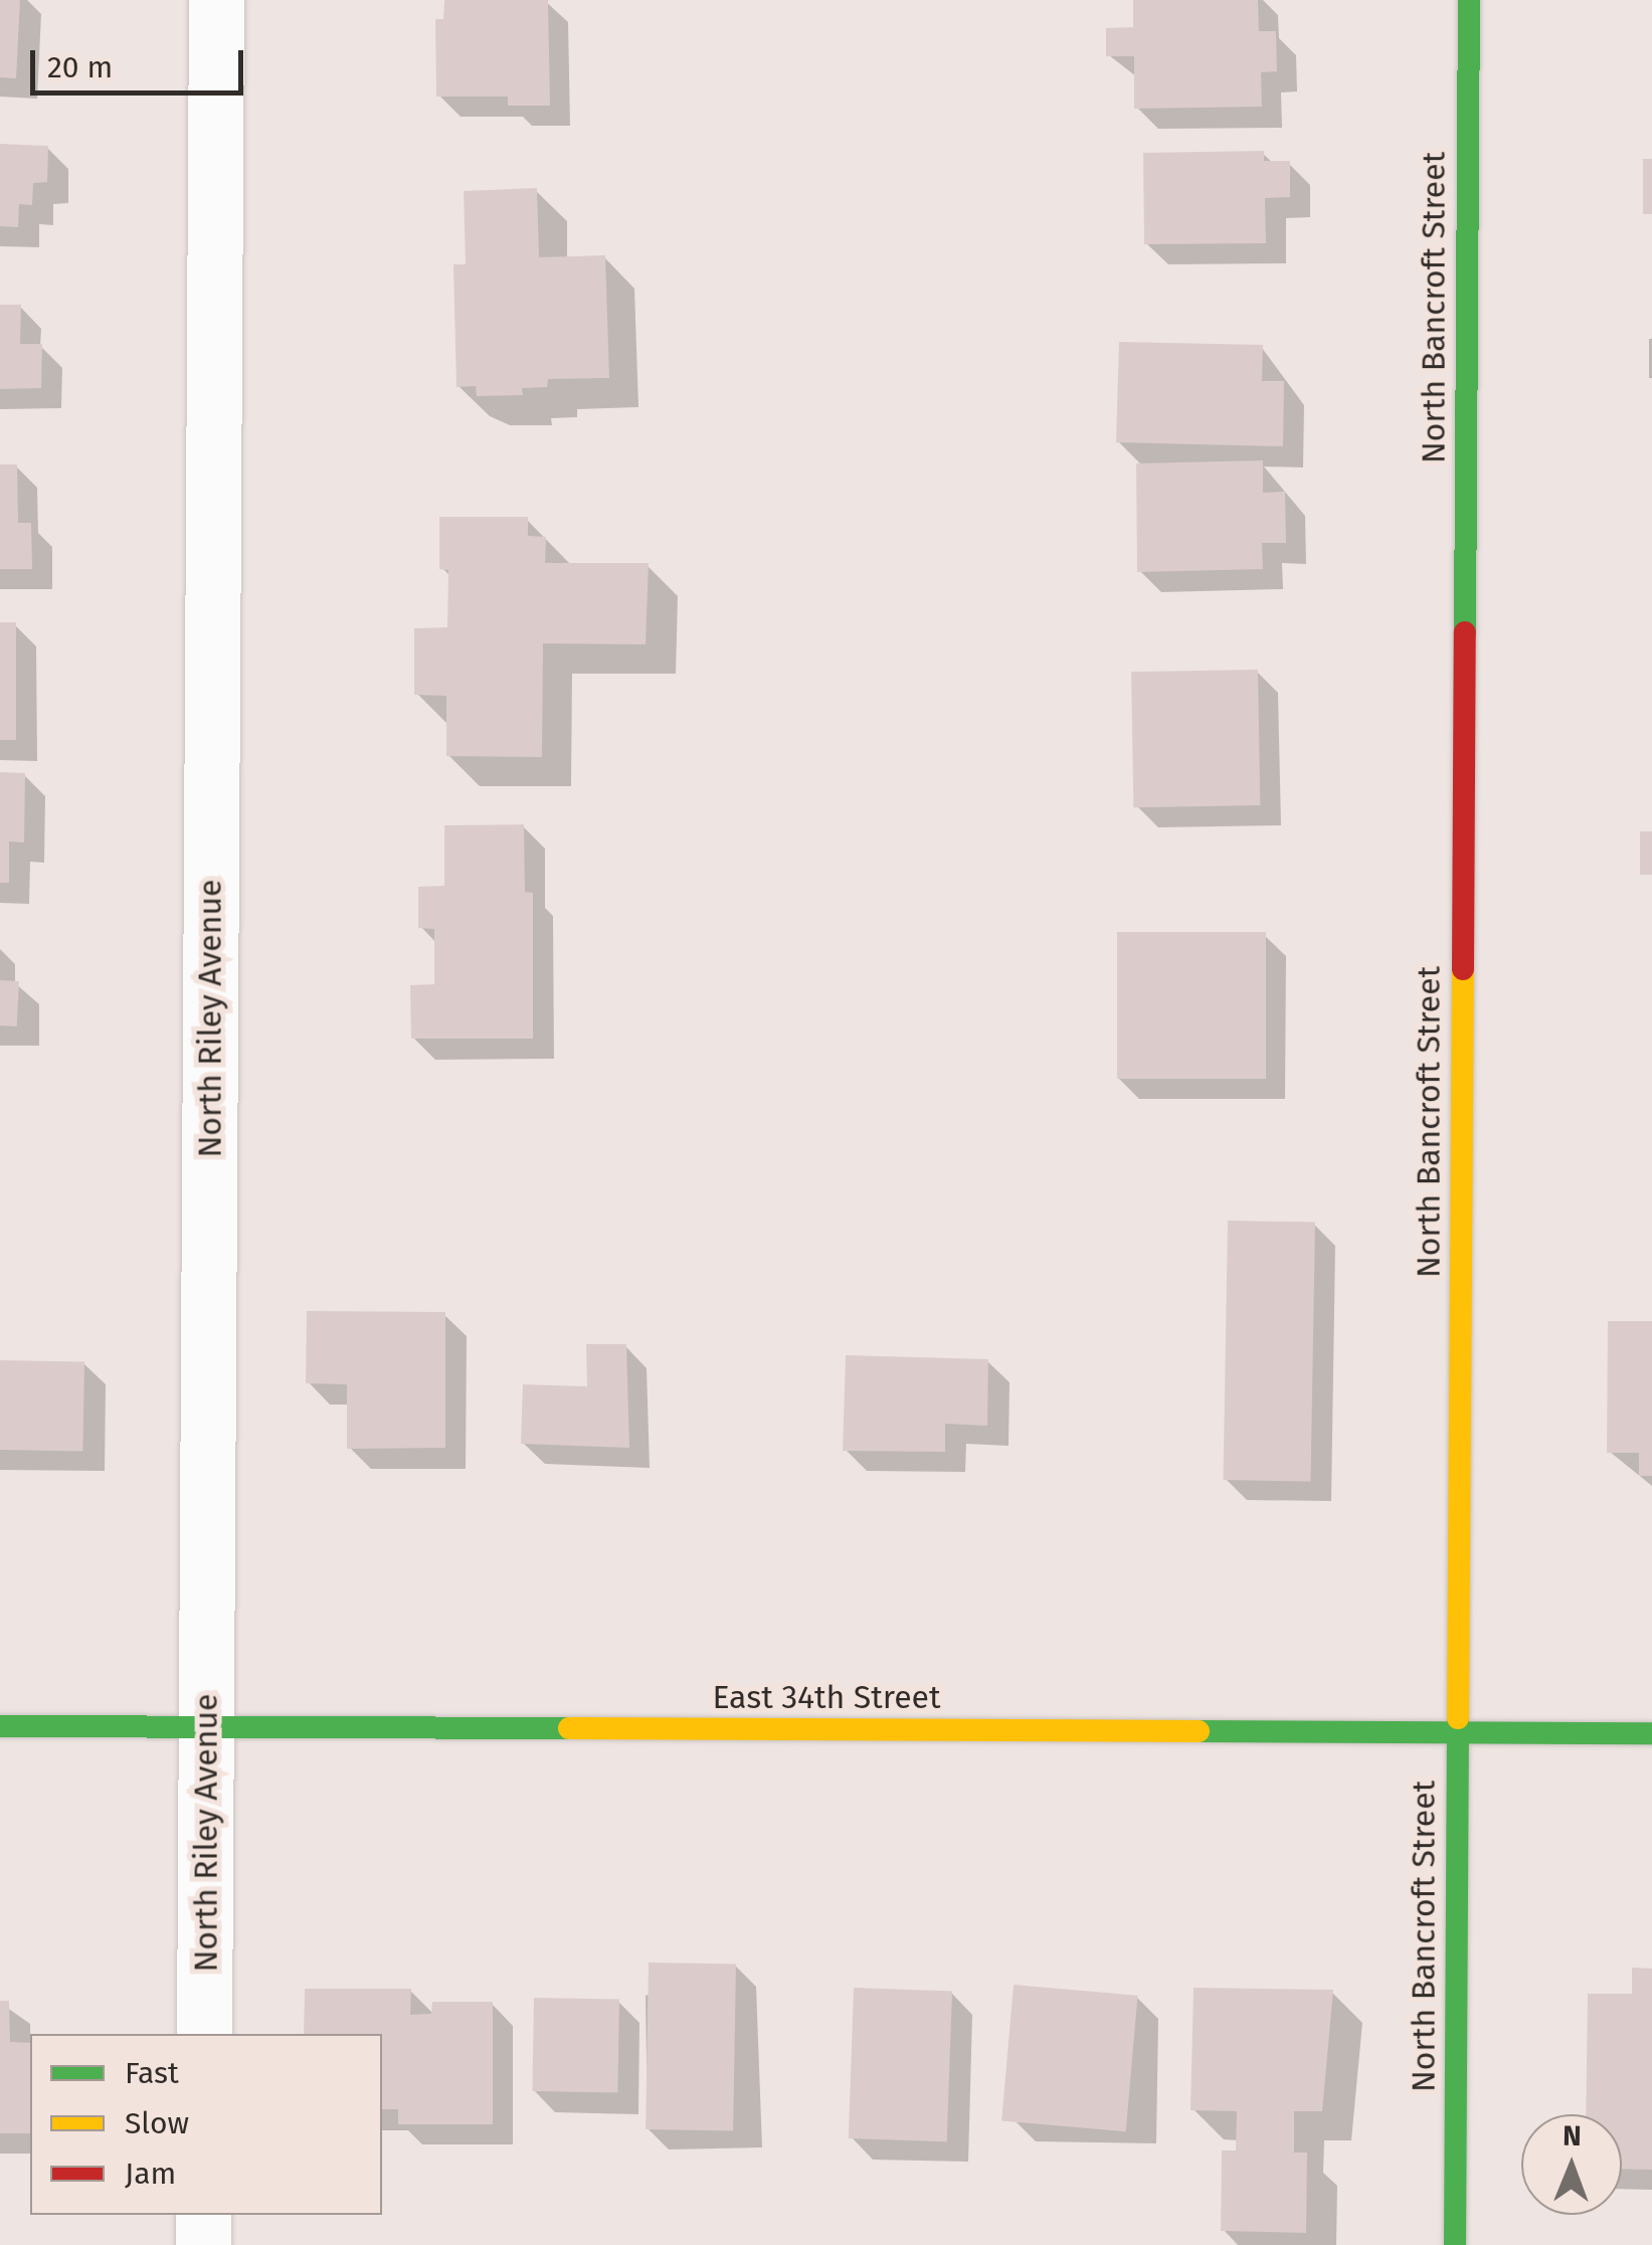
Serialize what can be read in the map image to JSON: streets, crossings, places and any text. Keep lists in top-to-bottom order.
{
  "streets": {
    "street": ["North Bancroft Street", "North Riley Avenue", "East 34th Street"]
  },
  "crossings": [
    ["North Bancroft Street", "East 34th Street"],
    ["North Riley Avenue", "East 34th Street"]
  ],
  "legend": ["Fast", "Slow", "Jam"],
  "scale_bar": "20 m",
  "north": "top"
}
